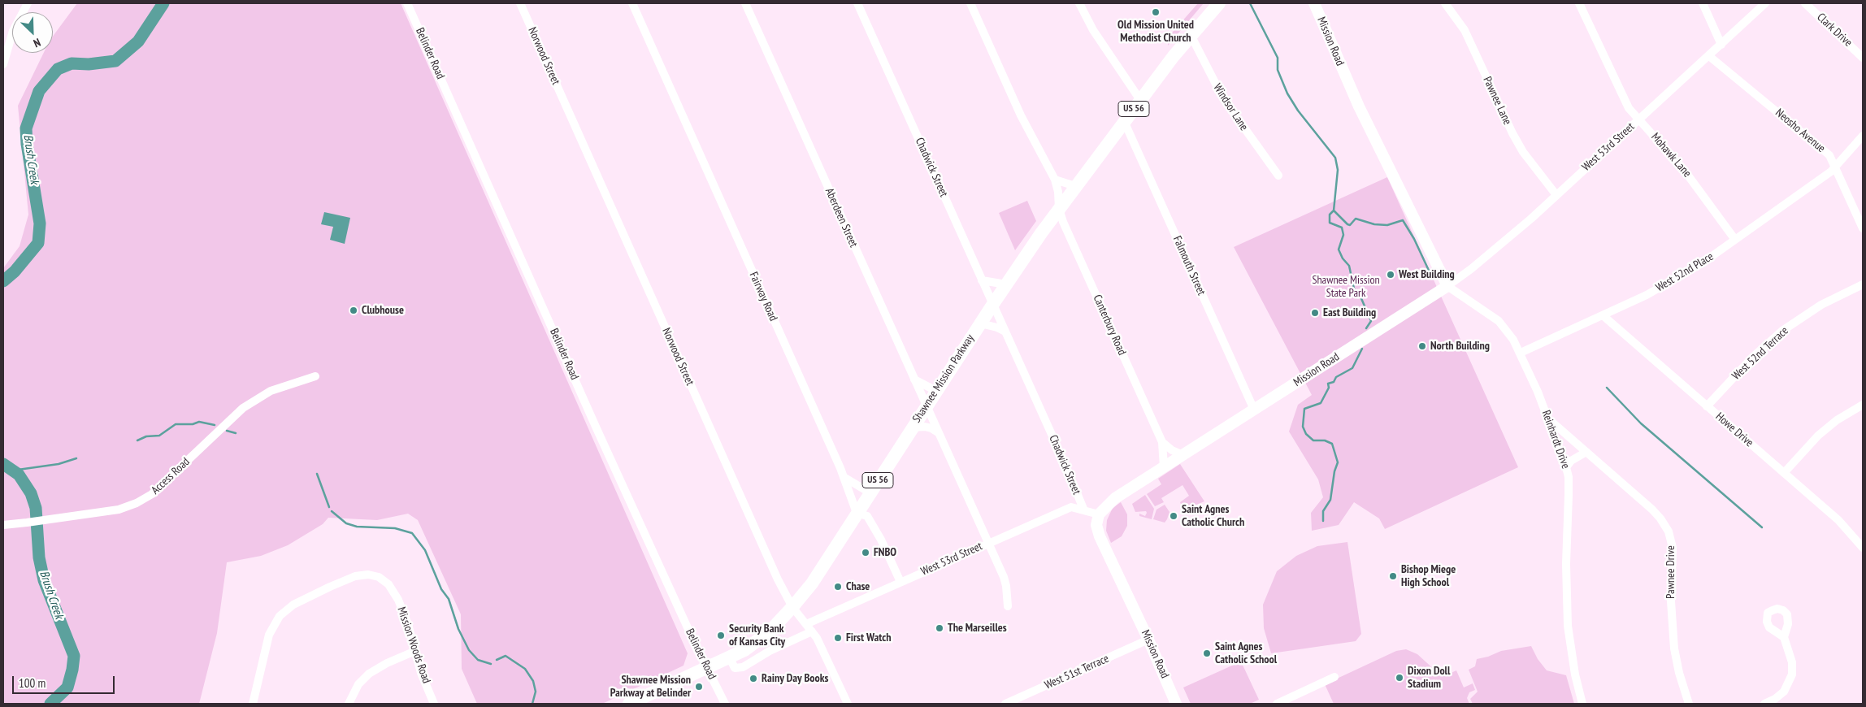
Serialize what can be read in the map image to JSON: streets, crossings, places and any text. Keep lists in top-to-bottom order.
{
  "streets": {
    "highway": ["US 56", "Shawnee Mission Parkway"],
    "main road": ["Mission Road"],
    "street": [
      "Clark Drive",
      "Belinder Road",
      "Norwood Street",
      "Pawnee Lane",
      "Windsor Lane",
      "Neosho Avenue",
      "West 53rd Street",
      "Mohawk Lane",
      "Chadwick Street",
      "Aberdeen Street",
      "Falmouth Street",
      "West 52nd Place",
      "Fairway Road",
      "Canterbury Road",
      "West 52nd Terrace",
      "Howe Drive",
      "Reinhardt Drive",
      "Access Road",
      "Pawnee Drive",
      "Mission Woods Road",
      "West 51st Terrace"
    ]
  },
  "crossings": [
    ["Mission Road", "West 53rd Street"],
    ["Mission Road", "Falmouth Street"],
    ["Mission Road", "Canterbury Road"],
    ["Mission Road", "Reinhardt Drive"],
    ["Mission Road", "West 51st Terrace"],
    ["Belinder Road", "Shawnee Mission Parkway"],
    ["Norwood Street", "West 53rd Street"],
    ["Norwood Street", "Shawnee Mission Parkway"],
    ["Pawnee Lane", "West 53rd Street"],
    ["Windsor Lane", "Shawnee Mission Parkway"],
    ["Neosho Avenue", "West 53rd Street"],
    ["Neosho Avenue", "West 52nd Place"],
    ["West 53rd Street", "Mohawk Lane"],
    ["West 53rd Street", "Chadwick Street"],
    ["West 53rd Street", "Aberdeen Street"],
    ["West 53rd Street", "Shawnee Mission Parkway"],
    ["West 53rd Street", "Reinhardt Drive"],
    ["Mohawk Lane", "West 52nd Place"],
    ["Chadwick Street", "Shawnee Mission Parkway"],
    ["Aberdeen Street", "Shawnee Mission Parkway"],
    ["Falmouth Street", "Shawnee Mission Parkway"],
    ["West 52nd Place", "Howe Drive"],
    ["West 52nd Place", "Reinhardt Drive"],
    ["Fairway Road", "Shawnee Mission Parkway"],
    ["Canterbury Road", "Shawnee Mission Parkway"],
    ["West 52nd Terrace", "Howe Drive"],
    ["Reinhardt Drive", "Pawnee Drive"]
  ],
  "water": ["Brush Creek"],
  "parks": ["Shawnee Mission State Park"],
  "places": [
    "Old Mission United Methodist Church",
    "West Building",
    "Clubhouse",
    "East Building",
    "North Building",
    "Saint Agnes Catholic Church",
    "FNBO",
    "Bishop Miege High School",
    "Chase",
    "The Marseilles",
    "Security Bank of Kansas City",
    "First Watch",
    "Saint Agnes Catholic School",
    "Dixon Doll Stadium",
    "Rainy Day Books",
    "Shawnee Mission Parkway at Belinder"
  ],
  "scale_bar": "100 m",
  "north": "bottom right"
}
